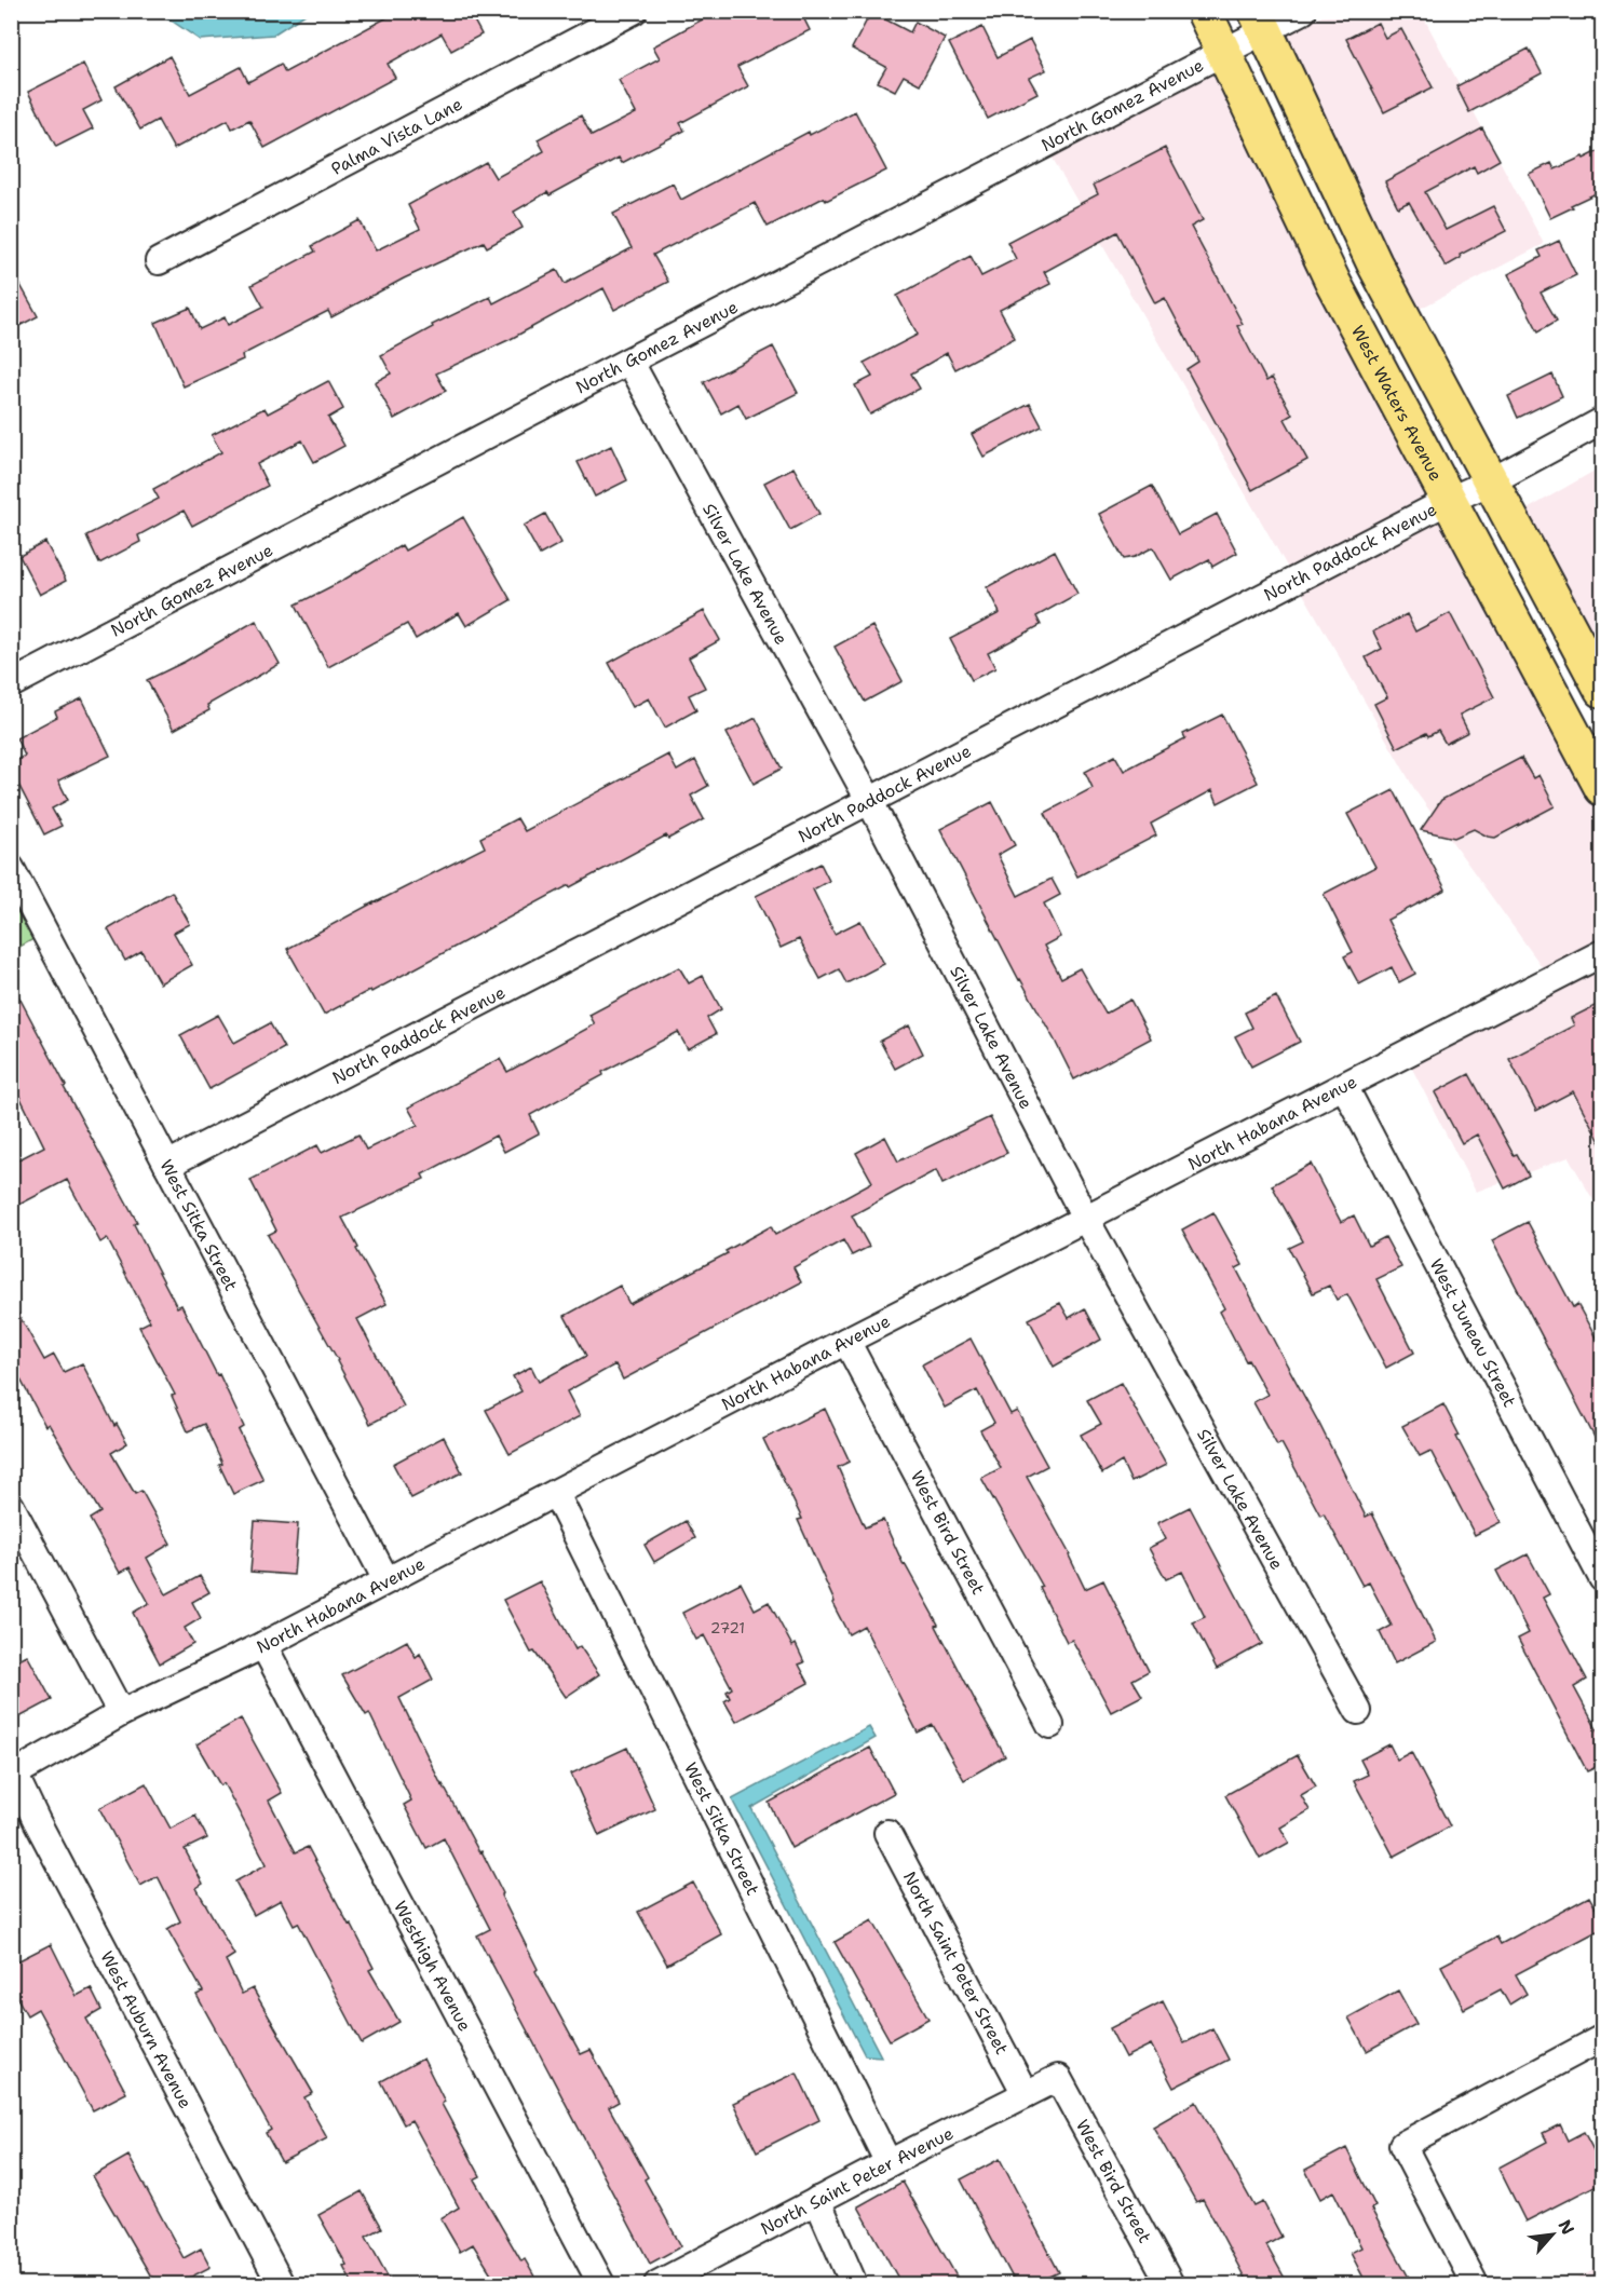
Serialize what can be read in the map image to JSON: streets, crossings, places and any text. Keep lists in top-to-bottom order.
{
  "streets": {
    "main road": ["West Waters Avenue"],
    "street": [
      "North Gomez Avenue",
      "Palma Vista Lane",
      "North Paddock Avenue",
      "Silver Lake Avenue",
      "North Habana Avenue",
      "West Sitka Street",
      "West Juneau Street",
      "West Bird Street",
      "North Saint Peter Street",
      "Westhigh Avenue",
      "West Auburn Avenue",
      "North Saint Peter Avenue"
    ]
  },
  "crossings": [
    ["North Gomez Avenue", "West Waters Avenue"],
    ["North Gomez Avenue", "Silver Lake Avenue"],
    ["West Waters Avenue", "North Paddock Avenue"],
    ["North Paddock Avenue", "Silver Lake Avenue"],
    ["North Paddock Avenue", "West Sitka Street"],
    ["Silver Lake Avenue", "North Habana Avenue"],
    ["North Habana Avenue", "West Sitka Street"],
    ["North Habana Avenue", "West Juneau Street"],
    ["North Habana Avenue", "West Bird Street"],
    ["North Habana Avenue", "Westhigh Avenue"],
    ["North Habana Avenue", "West Auburn Avenue"],
    ["West Sitka Street", "North Saint Peter Avenue"],
    ["West Bird Street", "North Saint Peter Avenue"],
    ["North Saint Peter Street", "North Saint Peter Avenue"]
  ],
  "house_numbers": ["2721"],
  "north": "top right"
}
